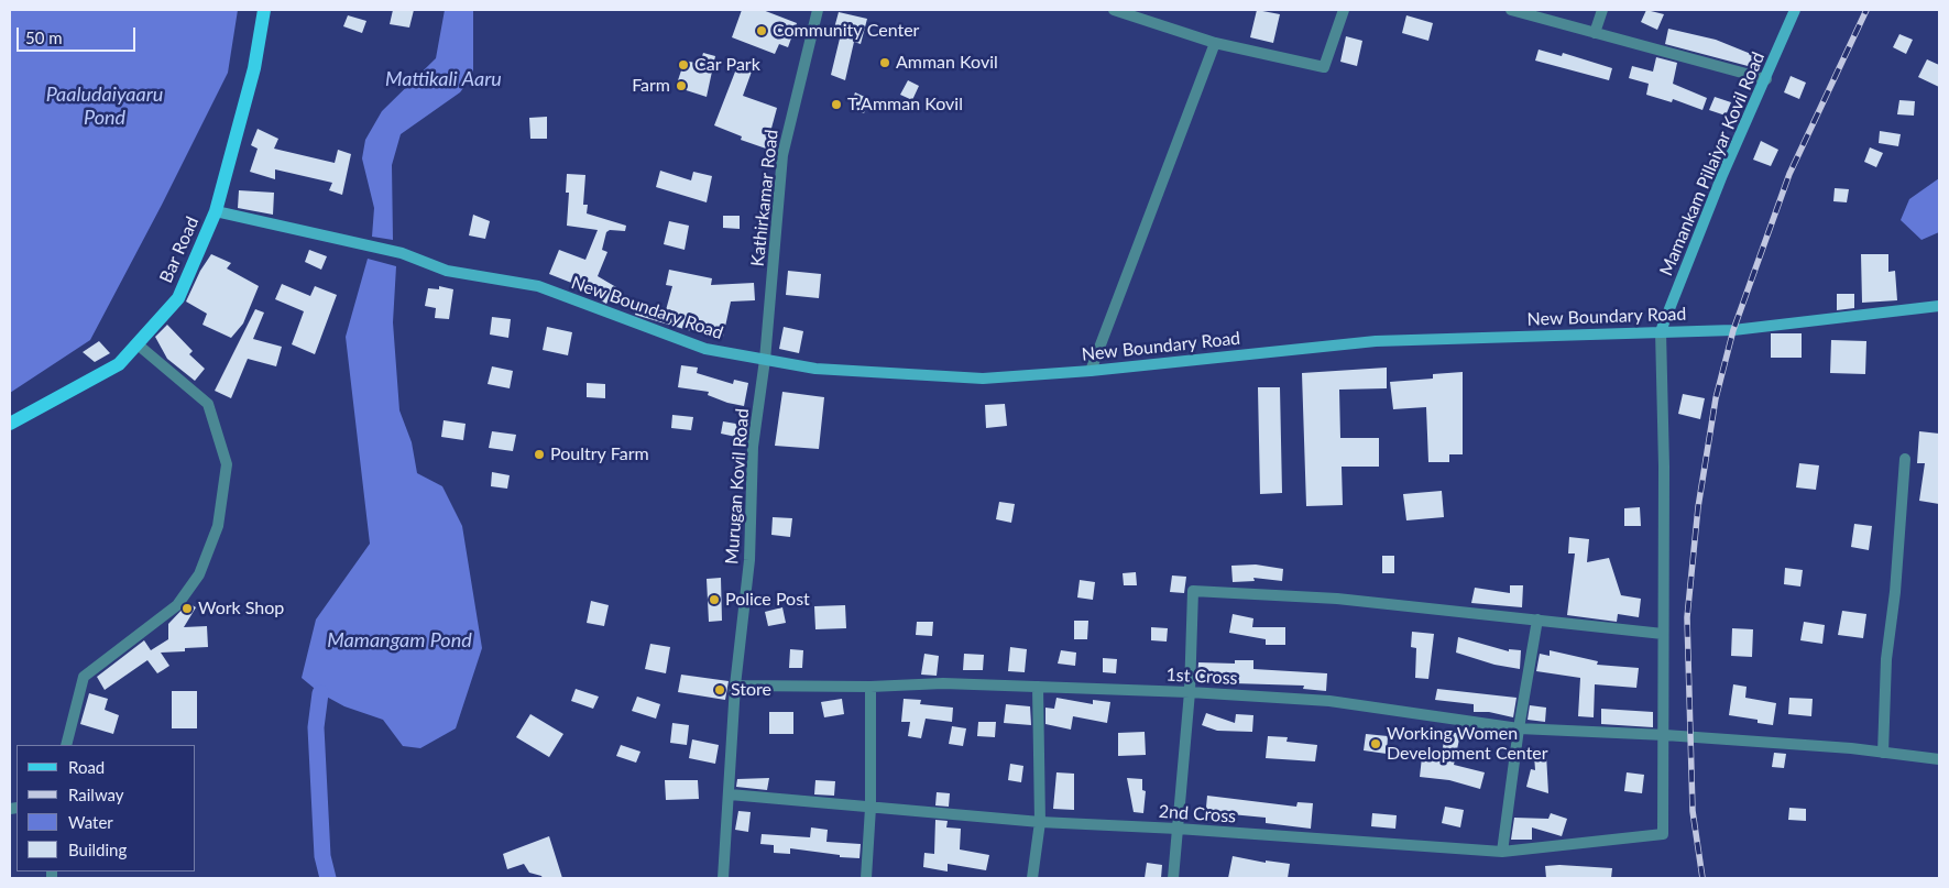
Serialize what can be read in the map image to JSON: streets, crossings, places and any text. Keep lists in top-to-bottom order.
{
  "streets": {
    "main road": ["Bar Road"],
    "street": [
      "Mamankam Pillaiyar Kovil Road",
      "Kathirkamar Road",
      "New Boundary Road",
      "Murugan Kovil Road",
      "1st Cross",
      "2nd Cross"
    ]
  },
  "crossings": [
    ["Mamankam Pillaiyar Kovil Road", "New Boundary Road"],
    ["Kathirkamar Road", "New Boundary Road"],
    ["Kathirkamar Road", "Murugan Kovil Road"],
    ["Bar Road", "New Boundary Road"],
    ["New Boundary Road", "Murugan Kovil Road"],
    ["Murugan Kovil Road", "1st Cross"],
    ["Murugan Kovil Road", "2nd Cross"],
    ["1st Cross", "2nd Cross"]
  ],
  "water": ["Mattikali Aaru", "Paaludaiyaaru Pond", "Mamangam Pond"],
  "places": [
    "Community Center",
    "Amman Kovil",
    "Car Park",
    "Farm",
    "T.Amman Kovil",
    "Poultry Farm",
    "Police Post",
    "Work Shop",
    "Store",
    "Working Women Development Center"
  ],
  "legend": [
    "Road",
    "Railway",
    "Water",
    "Building"
  ],
  "scale_bar": "50 m"
}
